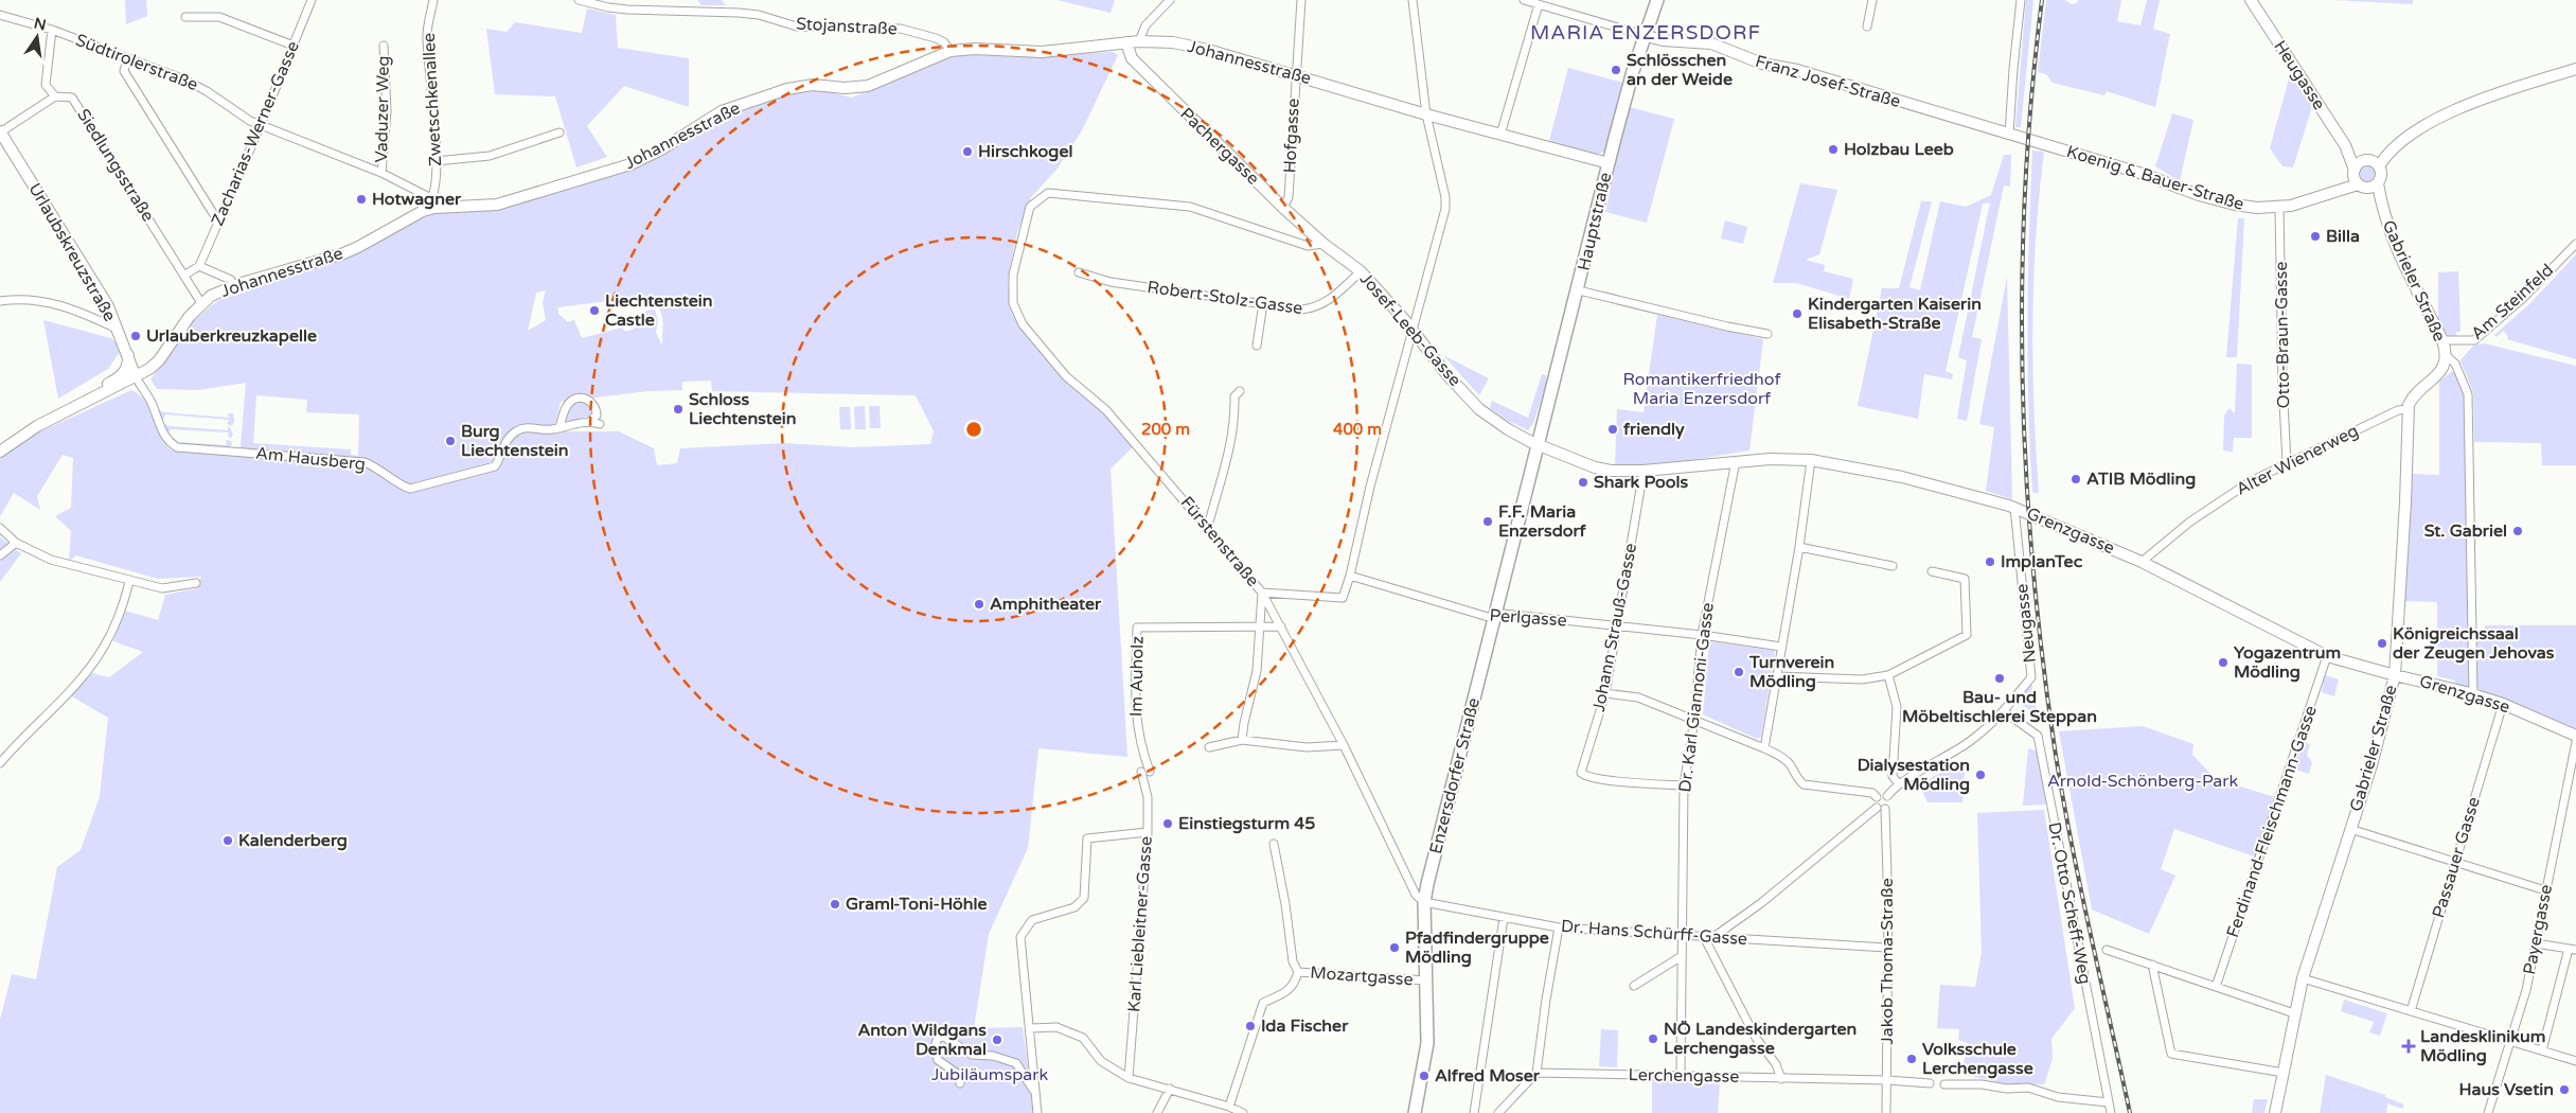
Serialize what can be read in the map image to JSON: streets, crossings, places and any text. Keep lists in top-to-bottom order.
{
  "streets": {
    "main road": ["Hauptstraße", "Enzersdorfer Straße"],
    "street": [
      "Stojanstraße",
      "Südtirolerstraße",
      "Johannesstraße",
      "Heugasse",
      "Franz Josef-Straße",
      "Zwetschkenallee",
      "Vaduzer Weg",
      "Zacharias-Werner-Gasse",
      "Hofgasse",
      "Pachergasse",
      "Siedlungsstraße",
      "Koenig & Bauer-Straße",
      "Urlaubskreuzstraße",
      "Gabrieler Straße",
      "Robert-Stolz-Gasse",
      "Am Steinfeld",
      "Josef-Leeb-Gasse",
      "Otto-Braun-Gasse",
      "Am Hausberg",
      "Alter Wienerweg",
      "Grenzgasse",
      "Fürstenstraße",
      "Perlgasse",
      "Neugasse",
      "Johann Strauß-Gasse",
      "Im Auholz",
      "Dr. Karl Giannoni-Gasse",
      "Ferdinand-Fleischmann-Gasse",
      "Passauer Gasse",
      "Dr. Otto Scheff-Weg",
      "Karl Liebleitner-Gasse",
      "Payergasse",
      "Dr. Hans Schürff-Gasse",
      "Jakob Thoma-Straße",
      "Mozartgasse",
      "Lerchengasse"
    ]
  },
  "crossings": [
    ["Stojanstraße", "Johannesstraße"],
    ["Südtirolerstraße", "Johannesstraße"],
    ["Südtirolerstraße", "Zwetschkenallee"],
    ["Südtirolerstraße", "Vaduzer Weg"],
    ["Südtirolerstraße", "Zacharias-Werner-Gasse"],
    ["Johannesstraße", "Zwetschkenallee"],
    ["Johannesstraße", "Hofgasse"],
    ["Johannesstraße", "Pachergasse"],
    ["Johannesstraße", "Siedlungsstraße"],
    ["Johannesstraße", "Hauptstraße"],
    ["Johannesstraße", "Urlaubskreuzstraße"],
    ["Johannesstraße", "Am Hausberg"],
    ["Heugasse", "Koenig & Bauer-Straße"],
    ["Heugasse", "Gabrieler Straße"],
    ["Franz Josef-Straße", "Koenig & Bauer-Straße"],
    ["Franz Josef-Straße", "Hauptstraße"],
    ["Hofgasse", "Pachergasse"],
    ["Pachergasse", "Josef-Leeb-Gasse"],
    ["Pachergasse", "Fürstenstraße"],
    ["Koenig & Bauer-Straße", "Gabrieler Straße"],
    ["Koenig & Bauer-Straße", "Otto-Braun-Gasse"],
    ["Hauptstraße", "Josef-Leeb-Gasse"],
    ["Hauptstraße", "Grenzgasse"],
    ["Hauptstraße", "Enzersdorfer Straße"],
    ["Urlaubskreuzstraße", "Am Hausberg"],
    ["Gabrieler Straße", "Am Steinfeld"],
    ["Gabrieler Straße", "Alter Wienerweg"],
    ["Gabrieler Straße", "Grenzgasse"],
    ["Robert-Stolz-Gasse", "Josef-Leeb-Gasse"],
    ["Josef-Leeb-Gasse", "Grenzgasse"],
    ["Josef-Leeb-Gasse", "Fürstenstraße"],
    ["Josef-Leeb-Gasse", "Enzersdorfer Straße"],
    ["Otto-Braun-Gasse", "Alter Wienerweg"],
    ["Alter Wienerweg", "Grenzgasse"],
    ["Grenzgasse", "Neugasse"],
    ["Grenzgasse", "Johann Strauß-Gasse"],
    ["Grenzgasse", "Dr. Karl Giannoni-Gasse"],
    ["Grenzgasse", "Enzersdorfer Straße"],
    ["Grenzgasse", "Ferdinand-Fleischmann-Gasse"],
    ["Grenzgasse", "Passauer Gasse"],
    ["Fürstenstraße", "Im Auholz"],
    ["Fürstenstraße", "Enzersdorfer Straße"],
    ["Fürstenstraße", "Dr. Hans Schürff-Gasse"],
    ["Perlgasse", "Johann Strauß-Gasse"],
    ["Perlgasse", "Dr. Karl Giannoni-Gasse"],
    ["Perlgasse", "Enzersdorfer Straße"],
    ["Neugasse", "Dr. Otto Scheff-Weg"],
    ["Neugasse", "Jakob Thoma-Straße"],
    ["Johann Strauß-Gasse", "Dr. Karl Giannoni-Gasse"],
    ["Dr. Karl Giannoni-Gasse", "Dr. Hans Schürff-Gasse"],
    ["Dr. Karl Giannoni-Gasse", "Lerchengasse"],
    ["Enzersdorfer Straße", "Dr. Hans Schürff-Gasse"],
    ["Enzersdorfer Straße", "Mozartgasse"],
    ["Dr. Hans Schürff-Gasse", "Jakob Thoma-Straße"],
    ["Jakob Thoma-Straße", "Lerchengasse"]
  ],
  "districts": ["MARIA ENZERSDORF"],
  "parks": ["Romantikerfriedhof Maria Enzersdorf", "Arnold-Schönberg-Park", "Jubiläumspark"],
  "places": {
    "other": [
      "Schlösschen an der Weide",
      "Holzbau Leeb",
      "Hirschkogel",
      "Hotwagner",
      "Billa",
      "Liechtenstein Castle",
      "Kindergarten Kaiserin Elisabeth-Straße",
      "Urlauberkreuzkapelle",
      "Schloss Liechtenstein",
      "friendly",
      "Burg Liechtenstein",
      "ATIB Mödling",
      "Shark Pools",
      "F.F. Maria Enzersdorf",
      "St. Gabriel",
      "ImplanTec",
      "Amphitheater",
      "Königreichssaal der Zeugen Jehovas",
      "Yogazentrum Mödling",
      "Turnverein Mödling",
      "Bau- und Möbeltischlerei Steppan",
      "Dialysestation Mödling",
      "Einstiegsturm 45",
      "Kalenderberg",
      "Graml-Toni-Höhle",
      "Pfadfindergruppe Mödling",
      "Ida Fischer",
      "NÖ Landeskindergarten Lerchengasse",
      "Anton Wildgans Denkmal",
      "Volksschule Lerchengasse",
      "Alfred Moser",
      "Haus Vsetin"
    ],
    "health": ["Landesklinikum Mödling"]
  },
  "north": "top",
  "rings": ["200 m", "400 m"]
}
